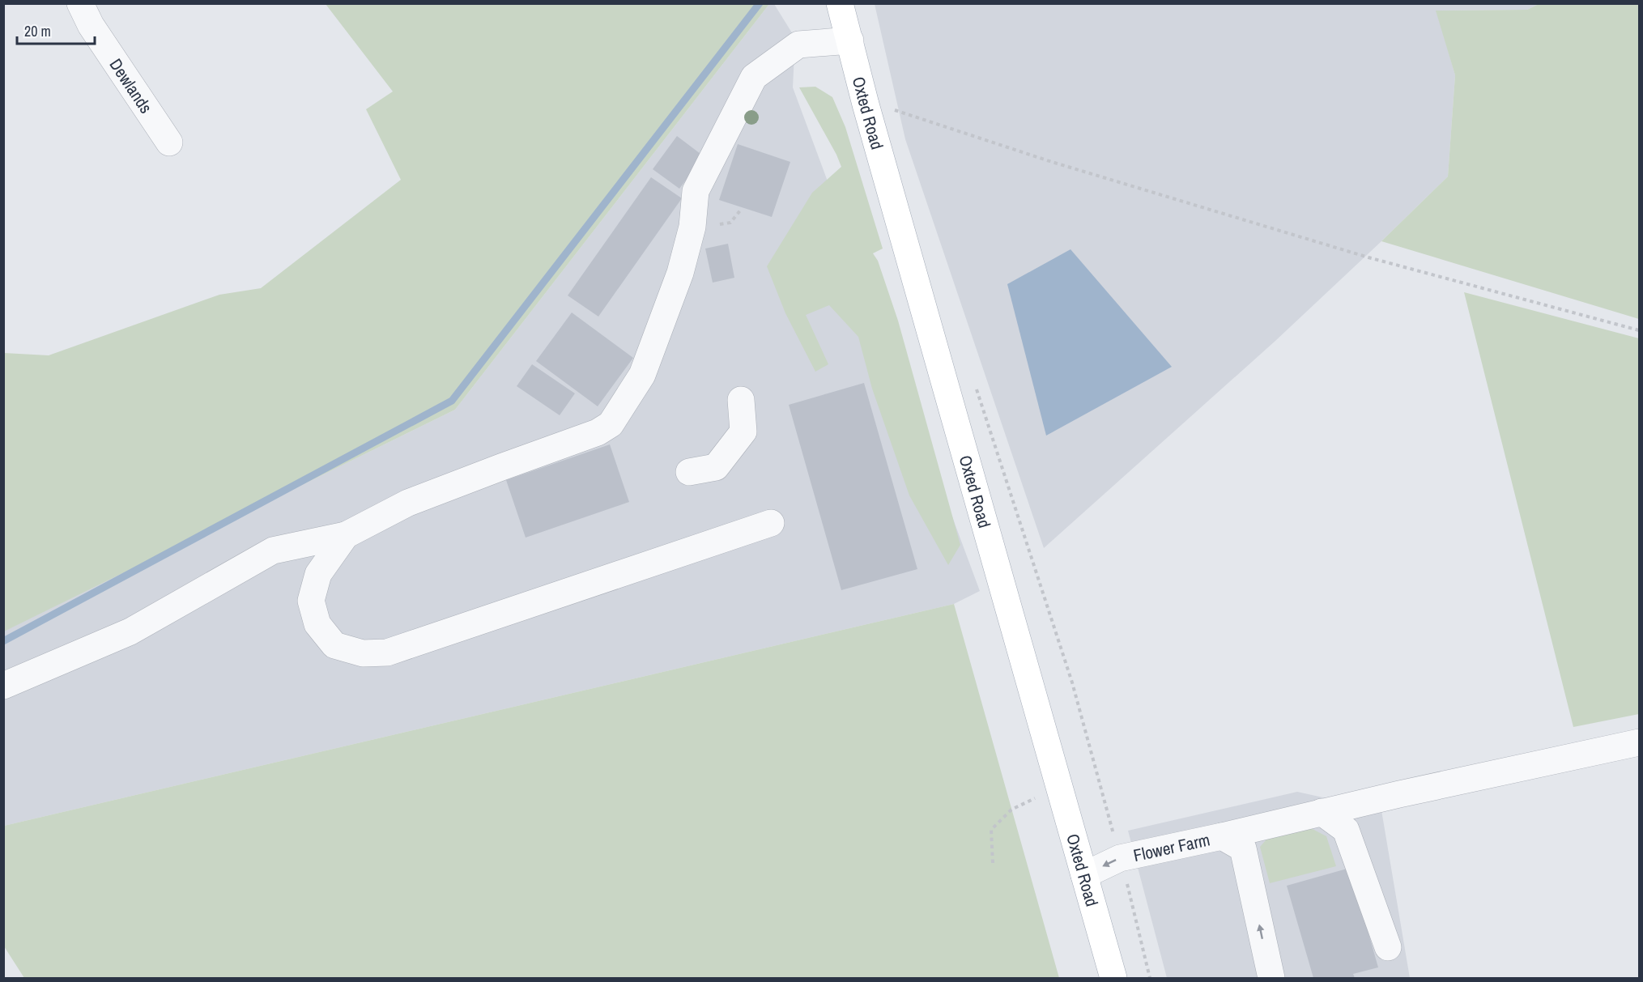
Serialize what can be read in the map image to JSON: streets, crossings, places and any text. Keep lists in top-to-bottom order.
{
  "streets": {
    "main road": ["Oxted Road"],
    "street": ["Dewlands", "Flower Farm"]
  },
  "crossings": [
    ["Oxted Road", "Flower Farm"]
  ],
  "scale_bar": "20 m"
}
